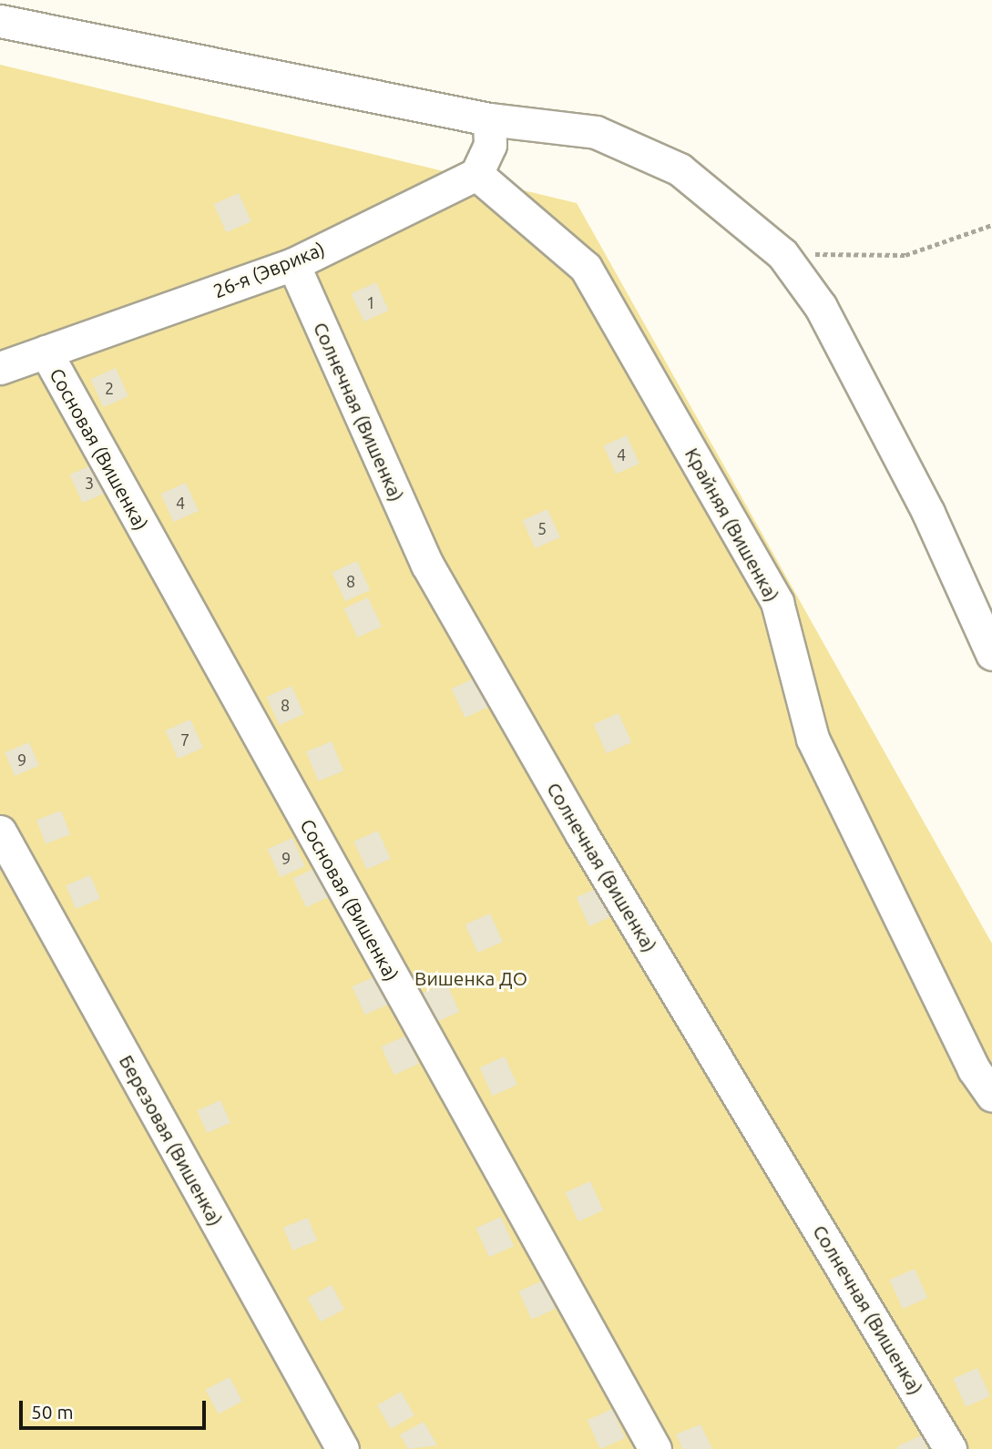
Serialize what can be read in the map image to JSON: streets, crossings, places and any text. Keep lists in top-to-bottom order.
{
  "streets": {
    "lane": [
      "26-я (Эврика)",
      "Солнечная (Вишенка)",
      "Сосновая (Вишенка)",
      "Крайняя (Вишенка)",
      "Березовая (Вишенка)"
    ]
  },
  "crossings": [
    ["26-я (Эврика)", "Солнечная (Вишенка)"],
    ["26-я (Эврика)", "Сосновая (Вишенка)"],
    ["26-я (Эврика)", "Крайняя (Вишенка)"]
  ],
  "parks": ["Вишенка ДО"],
  "house_numbers": [
    "1",
    "2",
    "4",
    "3",
    "4",
    "5",
    "8",
    "8",
    "7",
    "9",
    "9"
  ],
  "scale_bar": "50 m"
}
